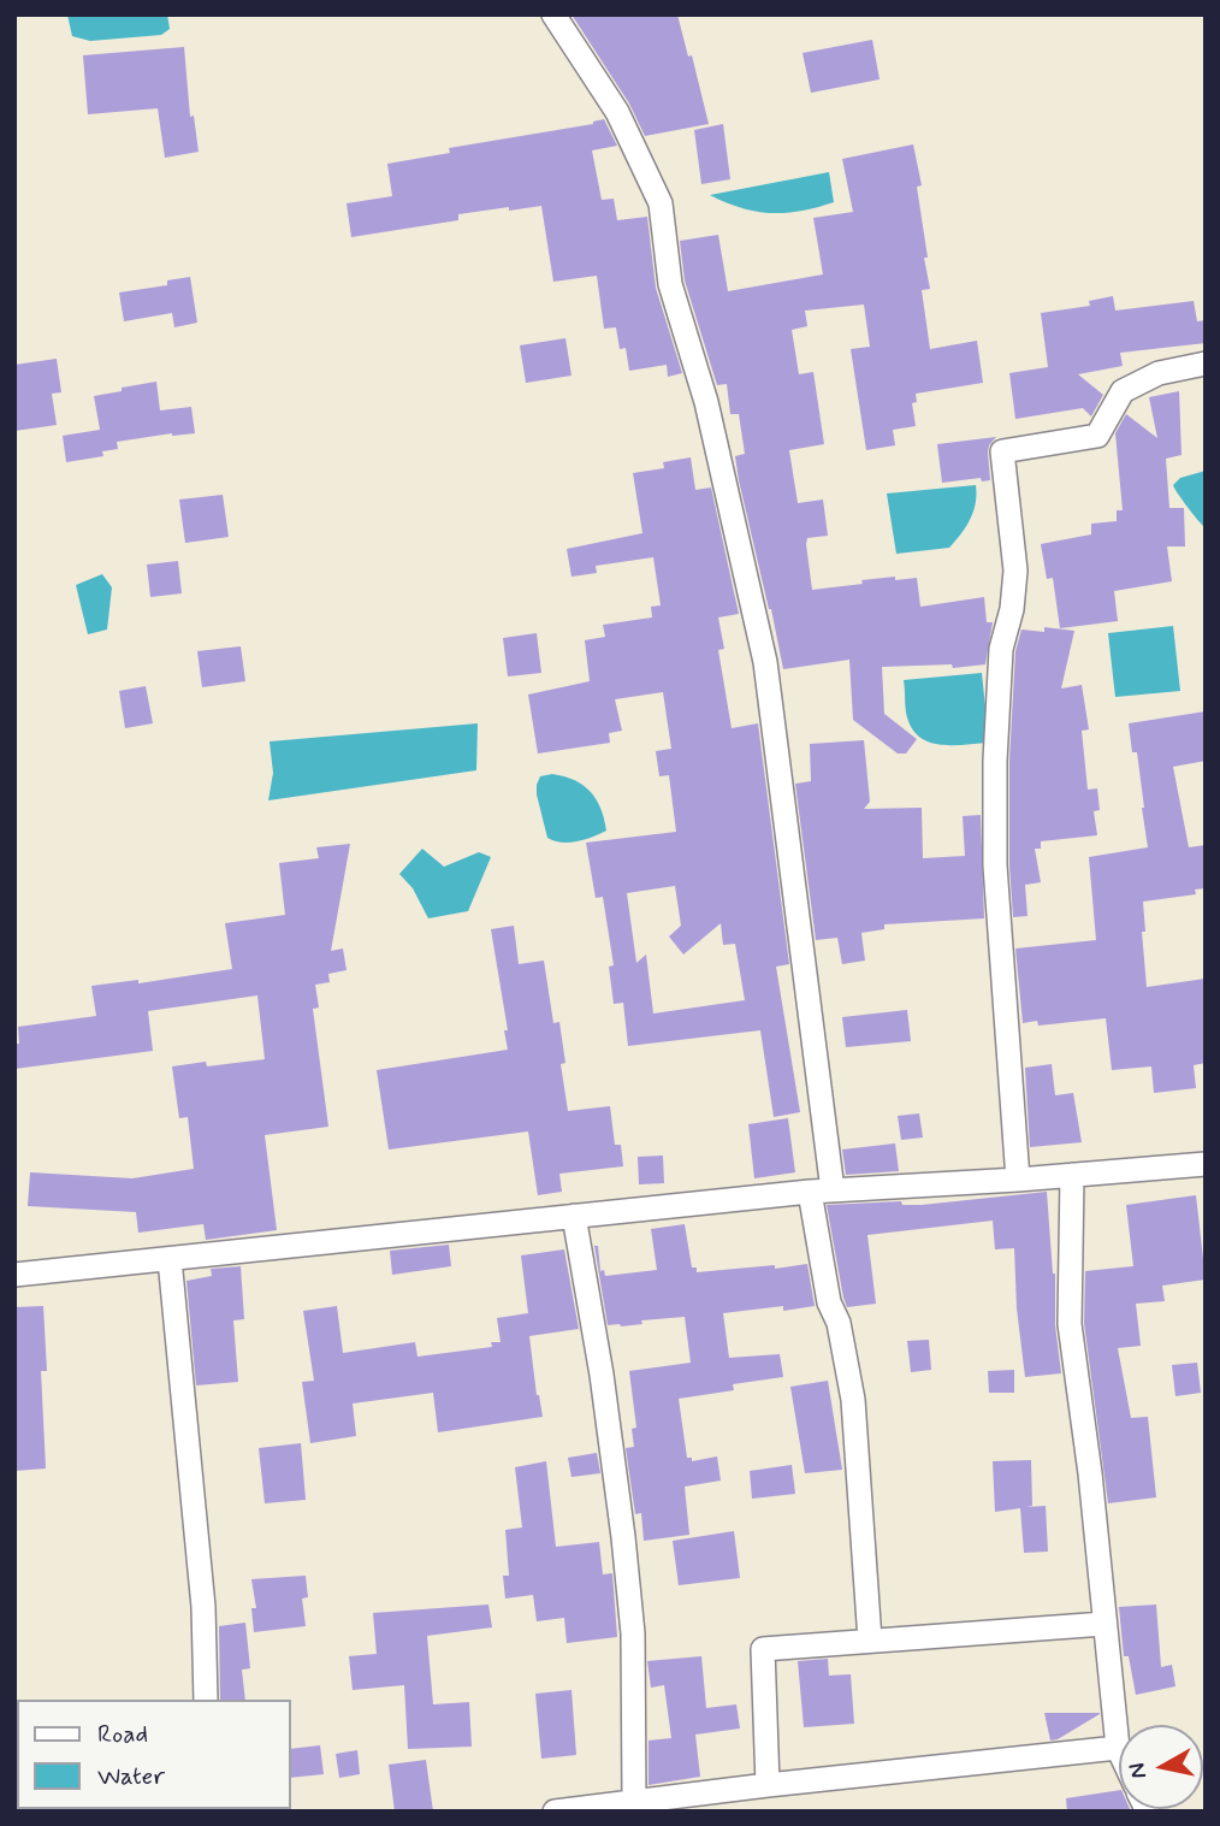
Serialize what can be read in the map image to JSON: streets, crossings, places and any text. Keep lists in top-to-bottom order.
{
  "legend": ["Road", "Water"],
  "north": "left"
}
